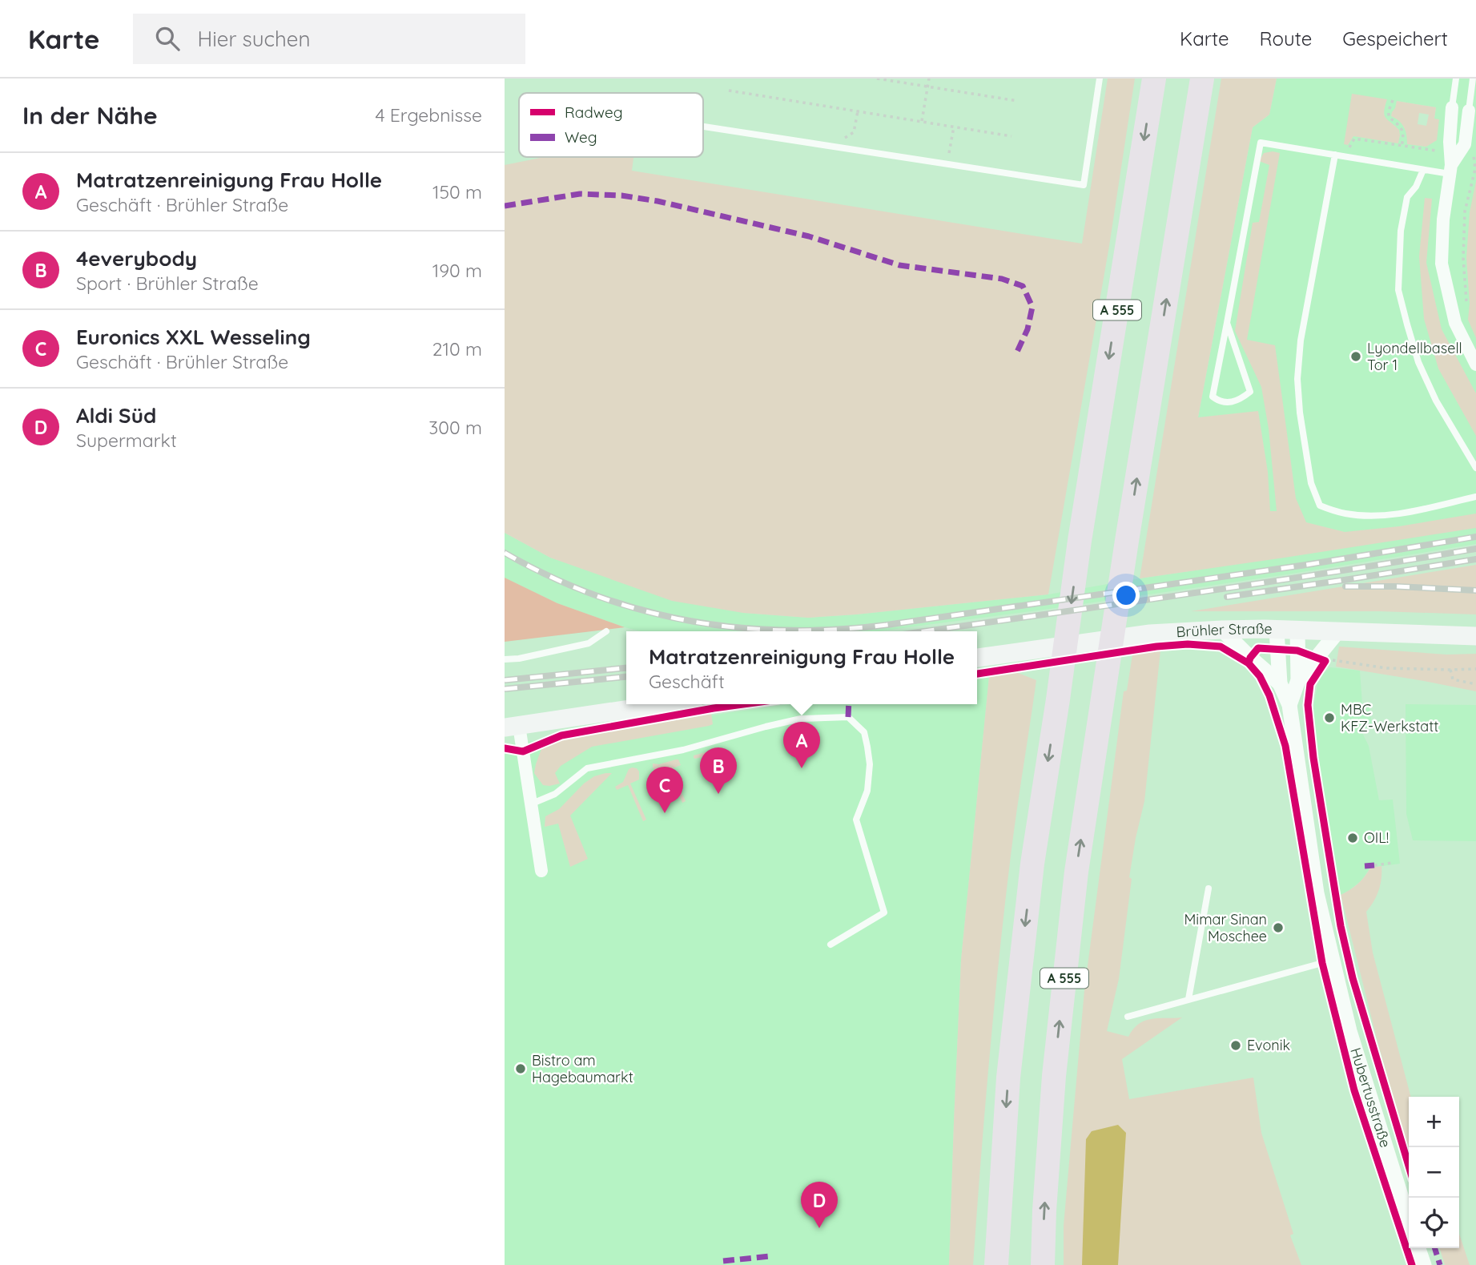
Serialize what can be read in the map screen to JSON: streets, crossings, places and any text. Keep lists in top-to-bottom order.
{
  "streets": {
    "highway": ["A 555"],
    "main road": ["Brühler Straße"],
    "street": ["Hubertusstraße"]
  },
  "crossings": [
    ["Brühler Straße", "Hubertusstraße"]
  ],
  "places": [
    "Lyondellbasell Tor 1",
    "MBC KFZ-Werkstatt",
    "OIL!",
    "Mimar Sinan Moschee",
    "Evonik",
    "Bistro am Hagebaumarkt"
  ],
  "legend": ["Radweg", "Weg"],
  "page": {
    "header": "Karte",
    "search": "Hier suchen",
    "nav": ["Karte", "Route", "Gespeichert"],
    "heading": ["In der Nähe", "4 Ergebnisse"],
    "list": [
      {
        "mark": "A",
        "name": "Matratzenreinigung Frau Holle",
        "note": "Geschäft · Brühler Straße",
        "value": "150 m"
      },
      {
        "mark": "B",
        "name": "4everybody",
        "note": "Sport · Brühler Straße",
        "value": "190 m"
      },
      {
        "mark": "C",
        "name": "Euronics XXL Wesseling",
        "note": "Geschäft · Brühler Straße",
        "value": "210 m"
      },
      {
        "mark": "D",
        "name": "Aldi Süd",
        "note": "Supermarkt",
        "value": "300 m"
      }
    ],
    "popup": ["Matratzenreinigung Frau Holle", "Geschäft"],
    "pins": [
      "A",
      "B",
      "C",
      "D"
    ],
    "map_buttons": ["+", "−"]
  }
}
